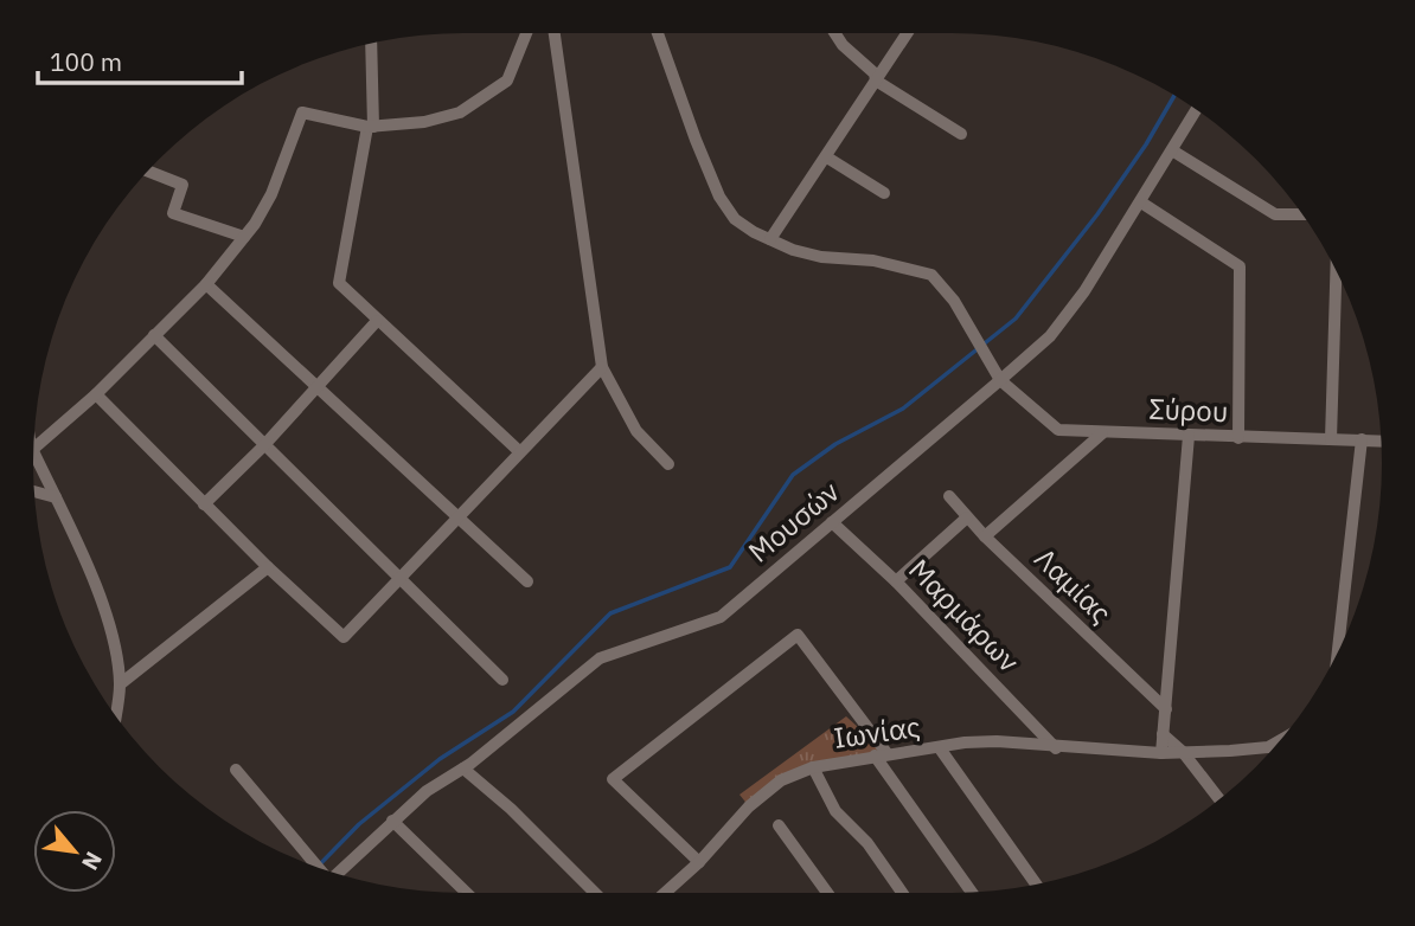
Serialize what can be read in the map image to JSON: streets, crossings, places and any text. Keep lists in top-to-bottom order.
{
  "streets": {
    "street": [
      "Σύρου",
      "Μουσών",
      "Λαμίας",
      "Μαρμάρων",
      "Ιωνίας"
    ]
  },
  "crossings": [
    ["Σύρου", "Μουσών"],
    ["Μουσών", "Μαρμάρων"],
    ["Μαρμάρων", "Ιωνίας"]
  ],
  "scale_bar": "100 m",
  "north": "bottom right"
}
